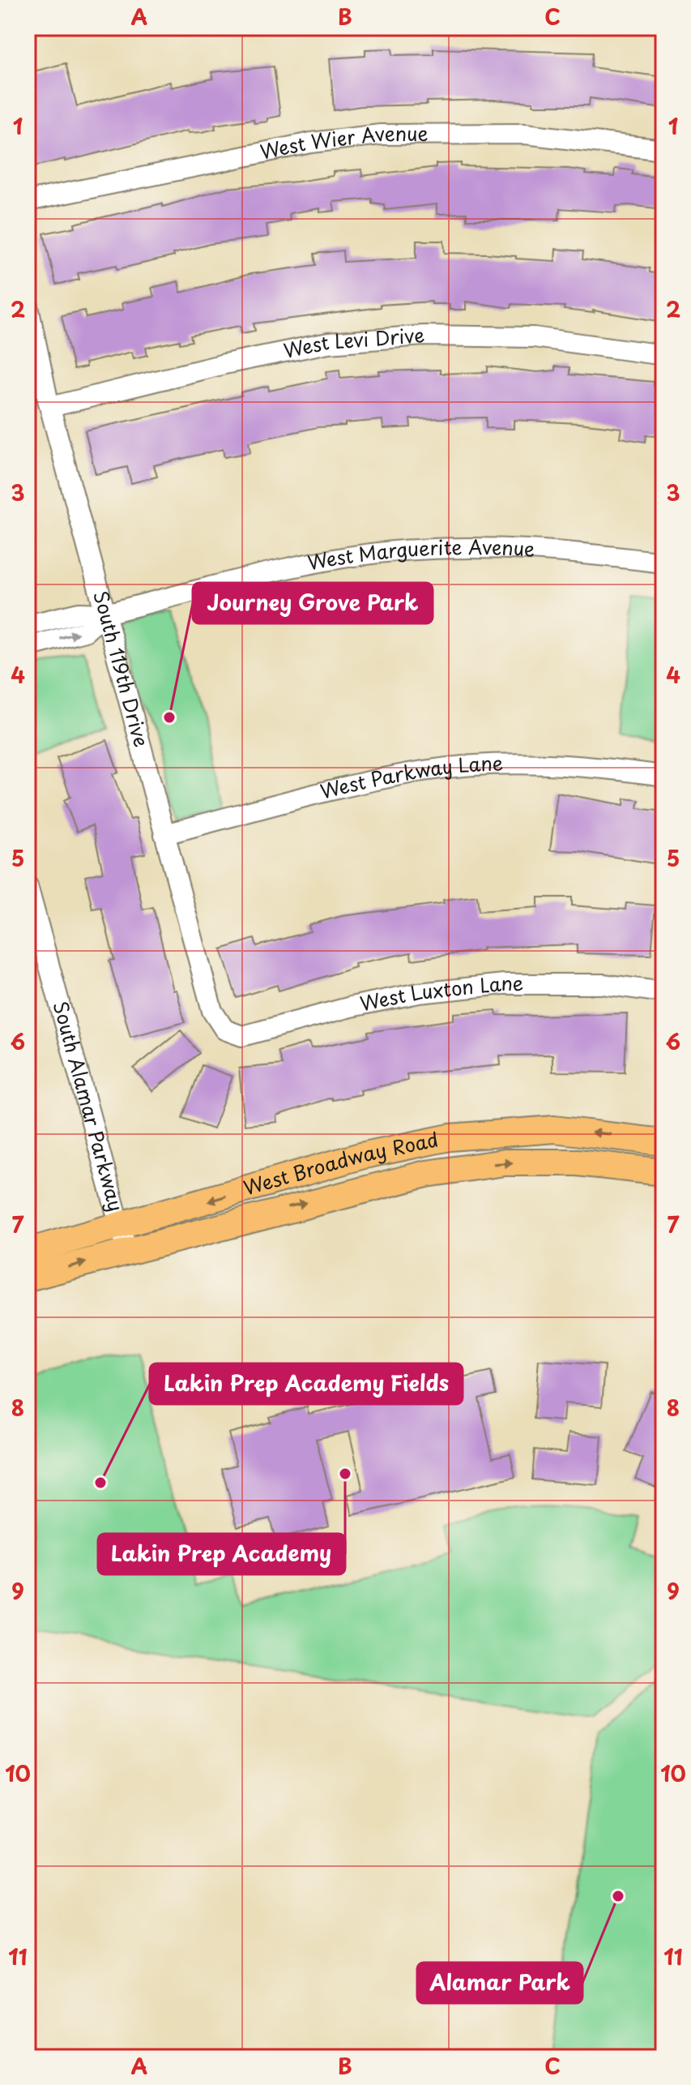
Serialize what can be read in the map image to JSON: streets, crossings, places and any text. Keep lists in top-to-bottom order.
{
  "streets": {
    "main road": ["West Broadway Road"],
    "street": [
      "West Wier Avenue",
      "West Levi Drive",
      "West Marguerite Avenue",
      "South 119th Drive",
      "West Parkway Lane",
      "West Luxton Lane",
      "South Alamar Parkway"
    ]
  },
  "crossings": [
    ["West Levi Drive", "South 119th Drive"],
    ["West Marguerite Avenue", "South 119th Drive"],
    ["South 119th Drive", "West Parkway Lane"],
    ["South 119th Drive", "West Luxton Lane"],
    ["South Alamar Parkway", "West Broadway Road"]
  ],
  "places": [
    "Journey Grove Park",
    "Lakin Prep Academy",
    "Lakin Prep Academy Fields",
    "Alamar Park"
  ],
  "grid": {
    "columns": ["A", "B", "C"],
    "rows": [
      "1",
      "2",
      "3",
      "4",
      "5",
      "6",
      "7",
      "8",
      "9",
      "10",
      "11"
    ]
  }
}
